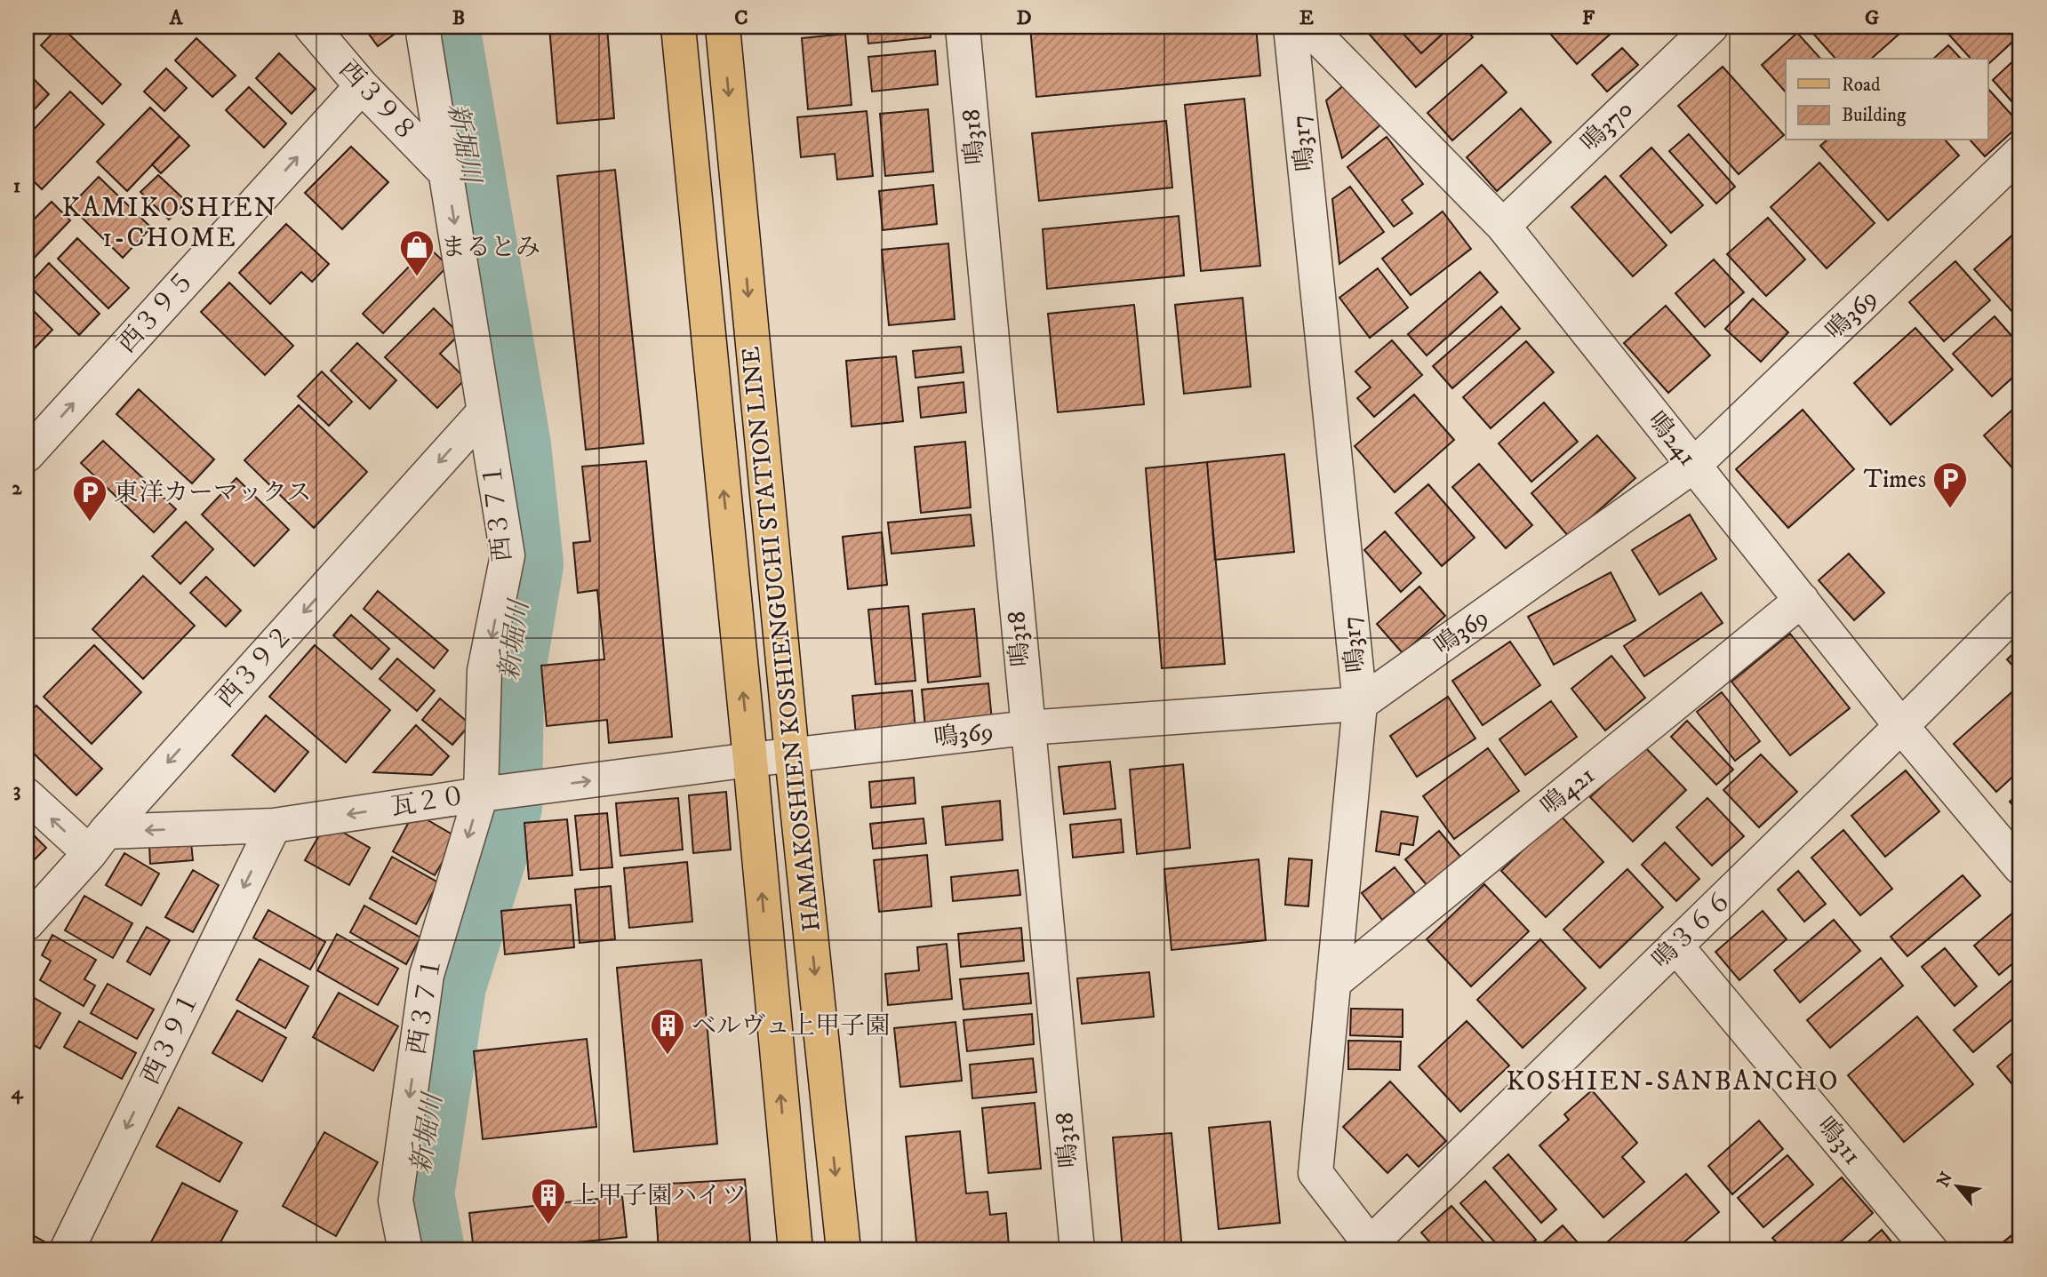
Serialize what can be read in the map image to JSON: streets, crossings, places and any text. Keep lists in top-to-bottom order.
{
  "streets": {
    "main road": ["HAMAKOSHIEN KOSHIENGUCHI STATION LINE"],
    "street": [
      "西３９８",
      "鳴370",
      "鳴318",
      "鳴317",
      "西３９５",
      "鳴369",
      "鳴241",
      "西３７１",
      "西３９２",
      "鳴421",
      "瓦２０",
      "鳴３６６",
      "西３９１",
      "鳴311"
    ]
  },
  "crossings": [
    ["西３９８", "西３９５"],
    ["西３９８", "西３７１"],
    ["鳴370", "鳴241"],
    ["鳴318", "鳴369"],
    ["鳴317", "鳴369"],
    ["鳴317", "鳴421"],
    ["鳴317", "鳴３６６"],
    ["鳴369", "鳴241"],
    ["鳴369", "HAMAKOSHIEN KOSHIENGUCHI STATION LINE"],
    ["鳴369", "瓦２０"],
    ["鳴241", "鳴421"],
    ["鳴241", "鳴３６６"],
    ["西３７１", "西３９２"],
    ["西３７１", "瓦２０"],
    ["HAMAKOSHIEN KOSHIENGUCHI STATION LINE", "瓦２０"],
    ["西３９２", "瓦２０"],
    ["瓦２０", "西３９１"],
    ["鳴３６６", "鳴311"]
  ],
  "one_way": [
    "西３９５",
    "西３７１",
    "西３９２",
    "西３９１"
  ],
  "districts": ["KAMIKOSHIEN 1-CHOME", "KOSHIEN-SANBANCHO"],
  "water": ["新堀川"],
  "places": {
    "shop": ["まるとみ"],
    "parking": ["Times", "東洋カーマックス"],
    "building": ["ベルヴュ上甲子園", "上甲子園ハイツ"]
  },
  "legend": ["Road", "Building"],
  "north": "top left",
  "grid": {
    "columns": [
      "A",
      "B",
      "C",
      "D",
      "E",
      "F",
      "G"
    ],
    "rows": [
      "1",
      "2",
      "3",
      "4"
    ]
  }
}
